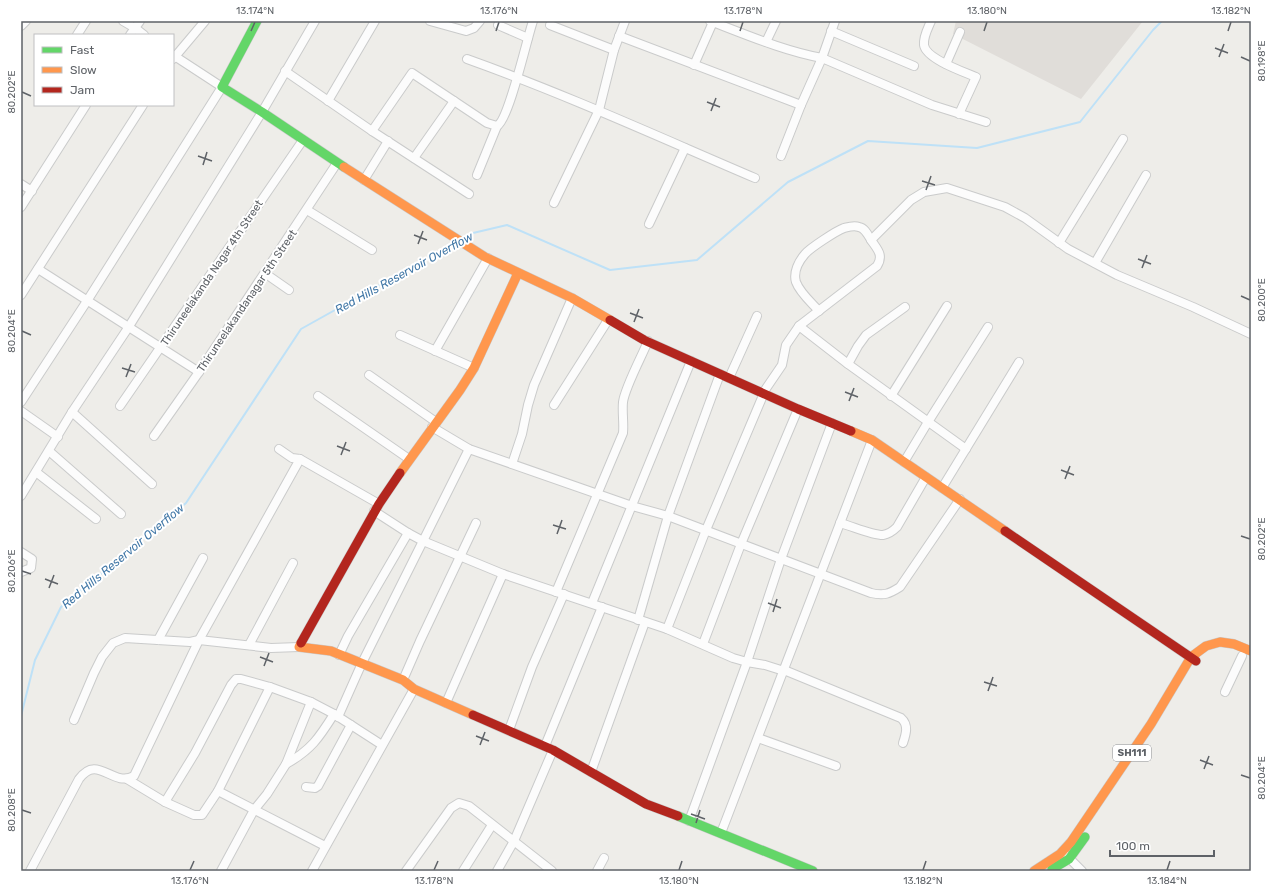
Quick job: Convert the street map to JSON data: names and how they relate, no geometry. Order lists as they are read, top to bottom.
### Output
{
  "streets": {
    "street": ["Thiruneelakanda Nagar 4th Street", "Thiruneelakandanagar 5th Street", "SH111"]
  },
  "water": ["Red Hills Reservoir Overflow"],
  "legend": ["Fast", "Slow", "Jam"],
  "scale_bar": "100 m",
  "coordinates": [
    "13.174°N",
    "13.176°N",
    "13.178°N",
    "13.180°N",
    "13.182°N",
    "80.198°E",
    "80.202°E",
    "80.200°E",
    "80.204°E",
    "80.206°E",
    "80.208°E",
    "13.184°N"
  ]
}
